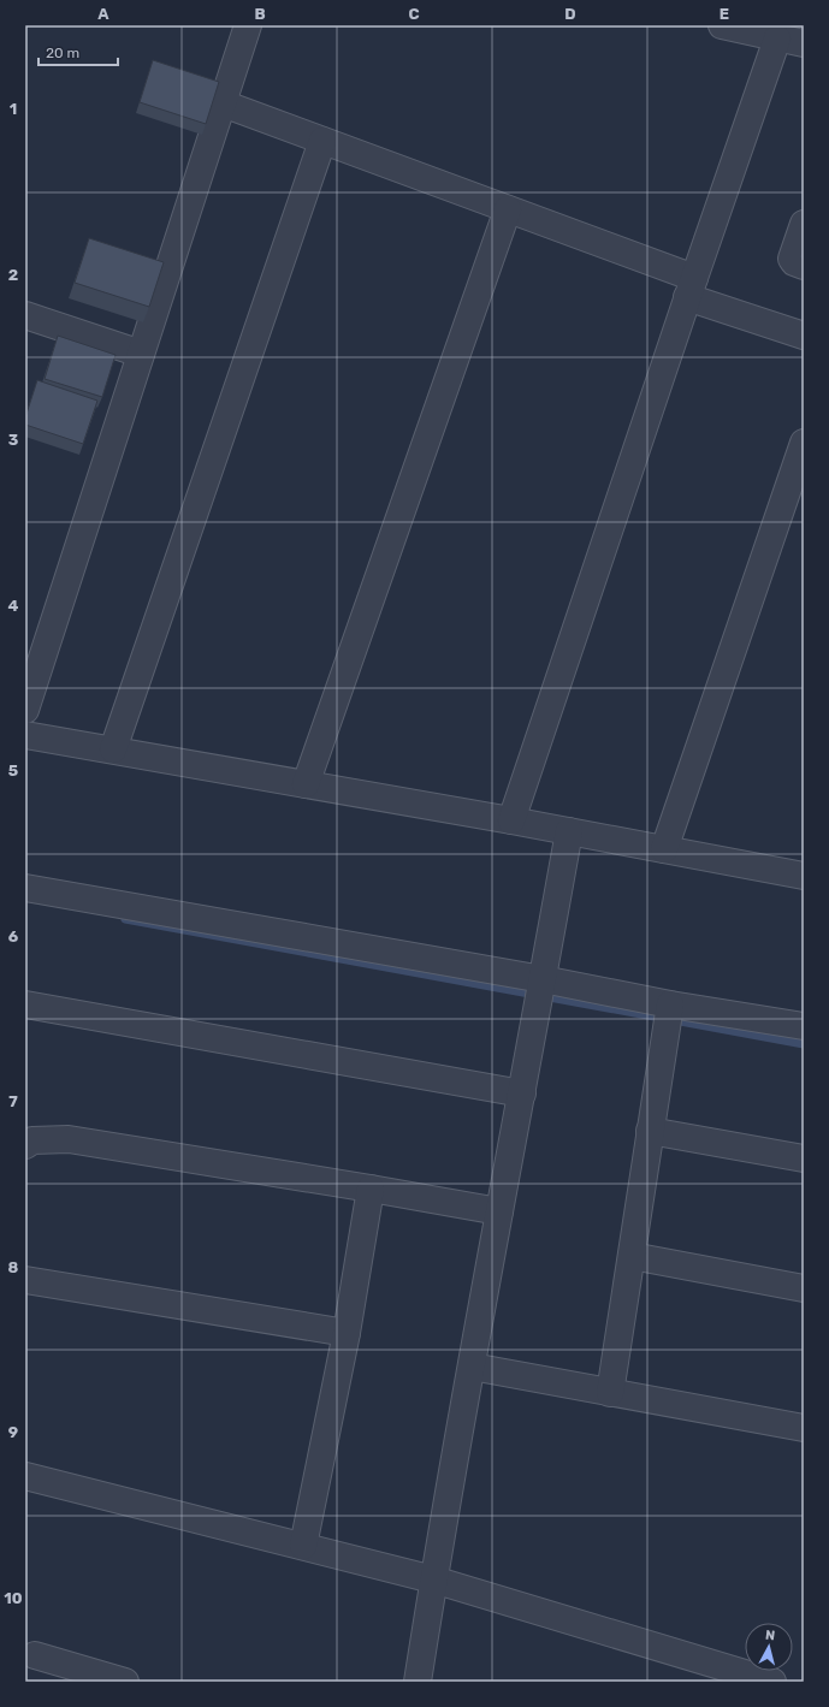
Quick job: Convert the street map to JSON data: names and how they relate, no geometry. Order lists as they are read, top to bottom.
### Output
{
  "scale_bar": "20 m",
  "north": "top",
  "grid": {
    "columns": [
      "A",
      "B",
      "C",
      "D",
      "E"
    ],
    "rows": [
      "1",
      "2",
      "3",
      "4",
      "5",
      "6",
      "7",
      "8",
      "9",
      "10"
    ]
  }
}
